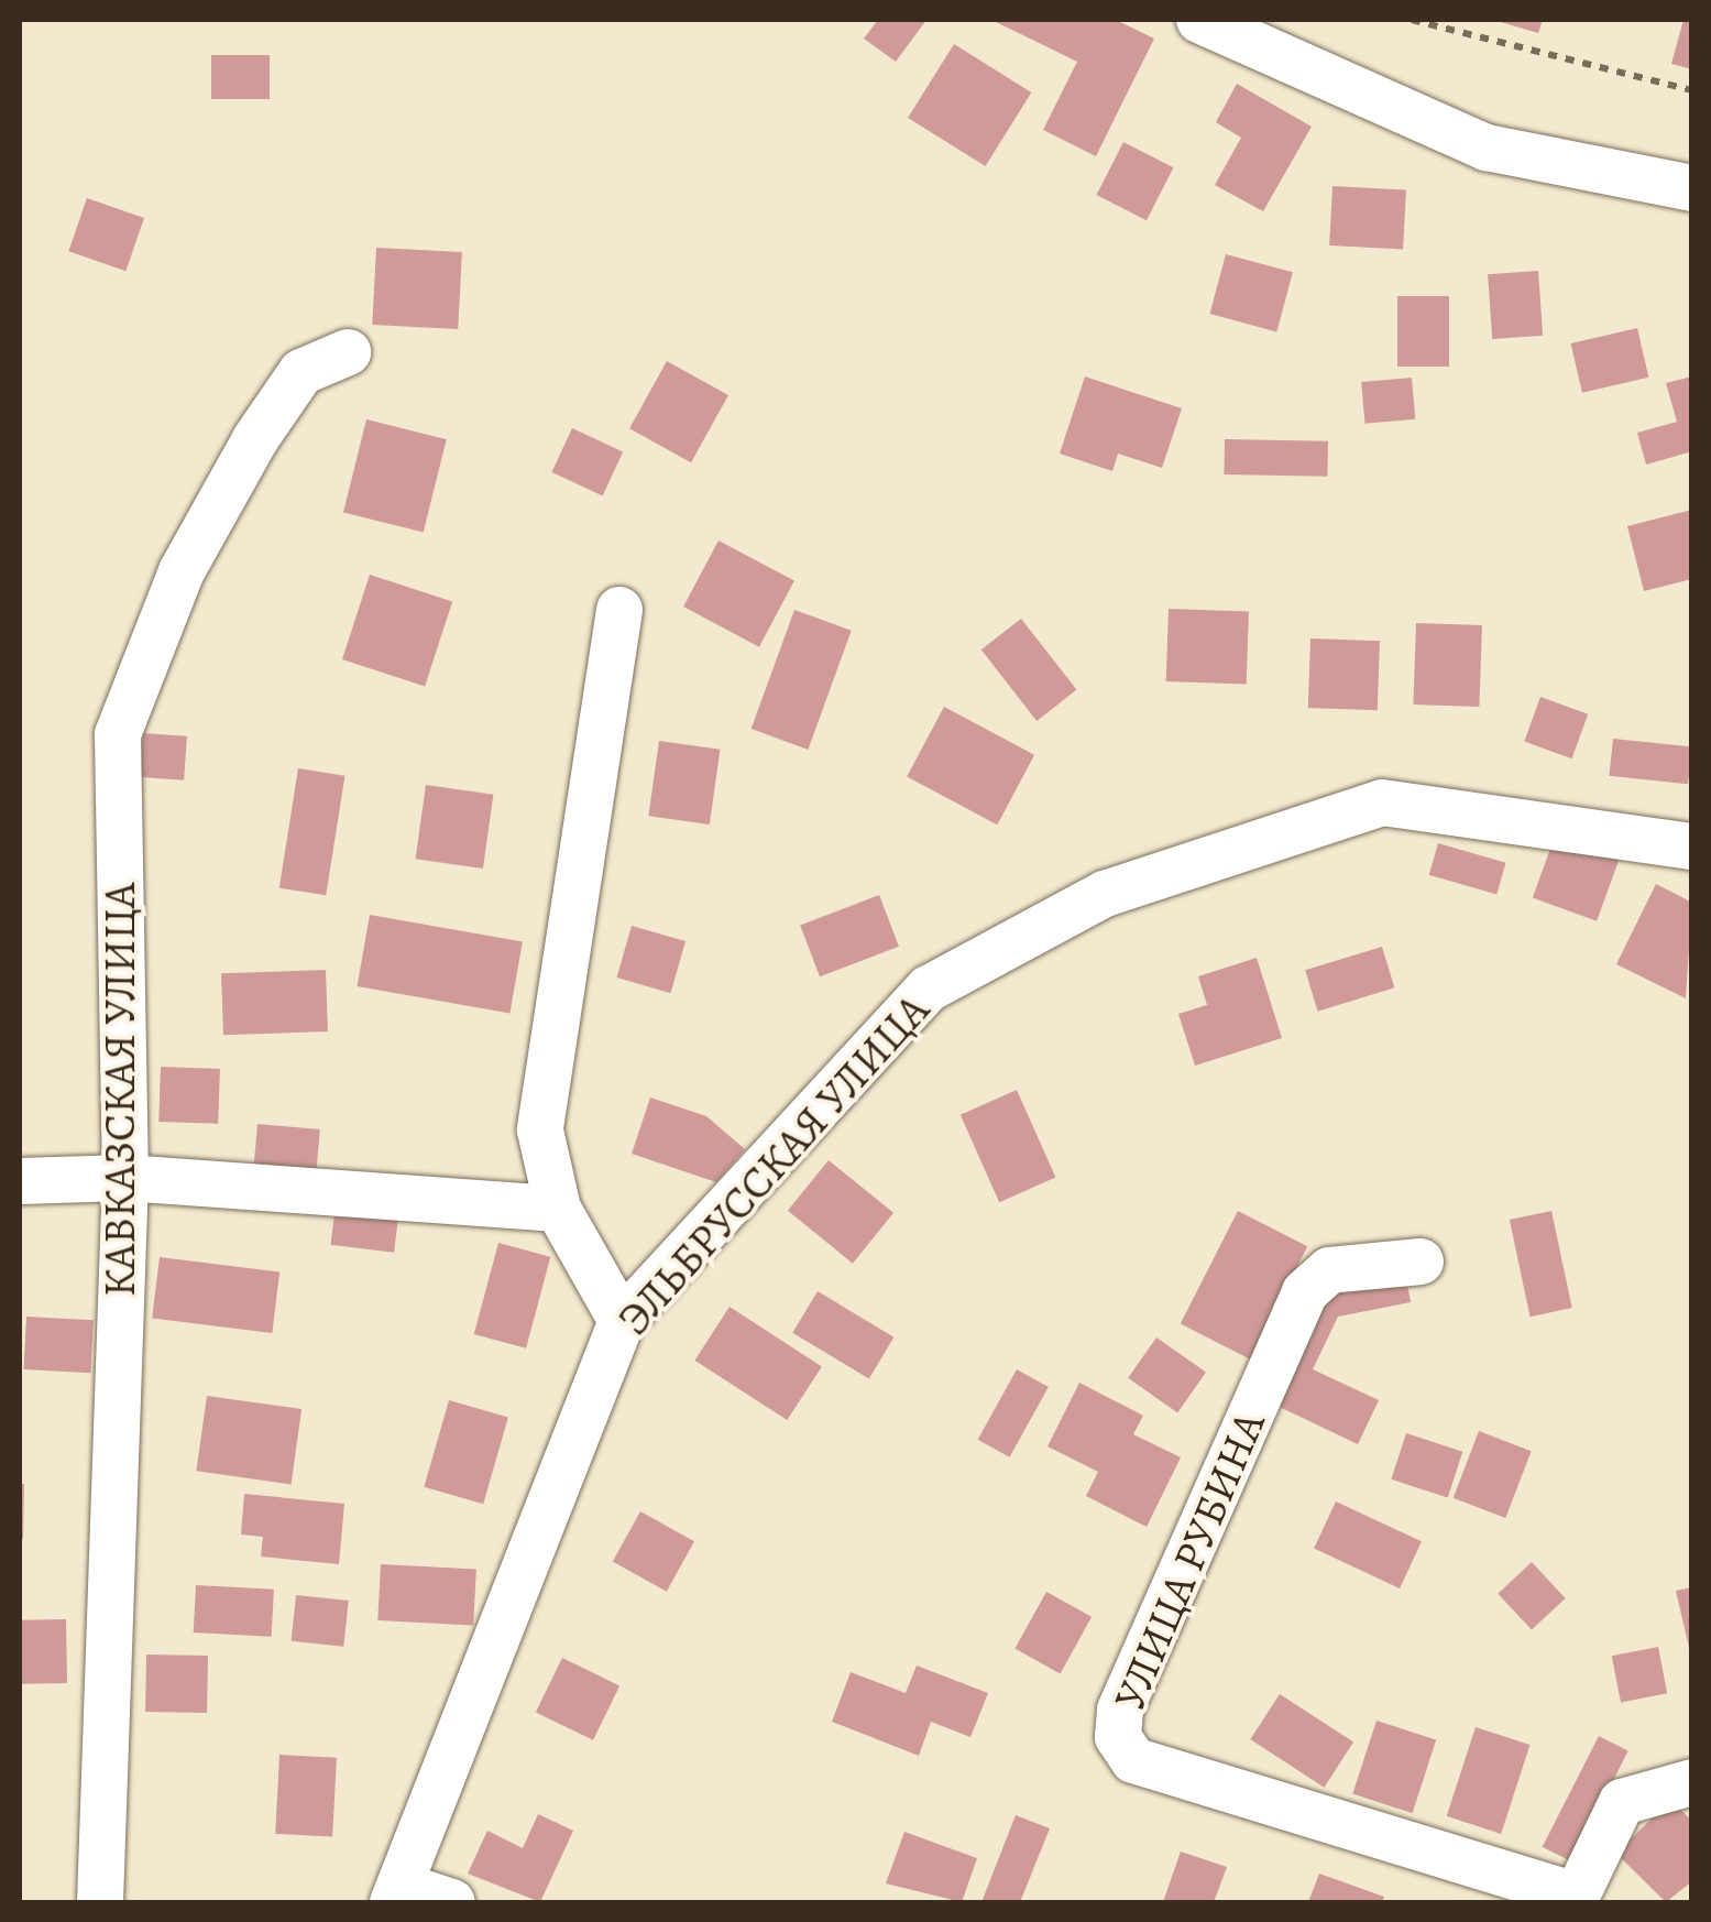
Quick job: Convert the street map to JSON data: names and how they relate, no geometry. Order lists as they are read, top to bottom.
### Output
{
  "streets": {
    "street": ["КАВКАЗСКАЯ УЛИЦА", "ЭЛЬБРУССКАЯ УЛИЦА", "УЛИЦА РУБИНА"]
  }
}
